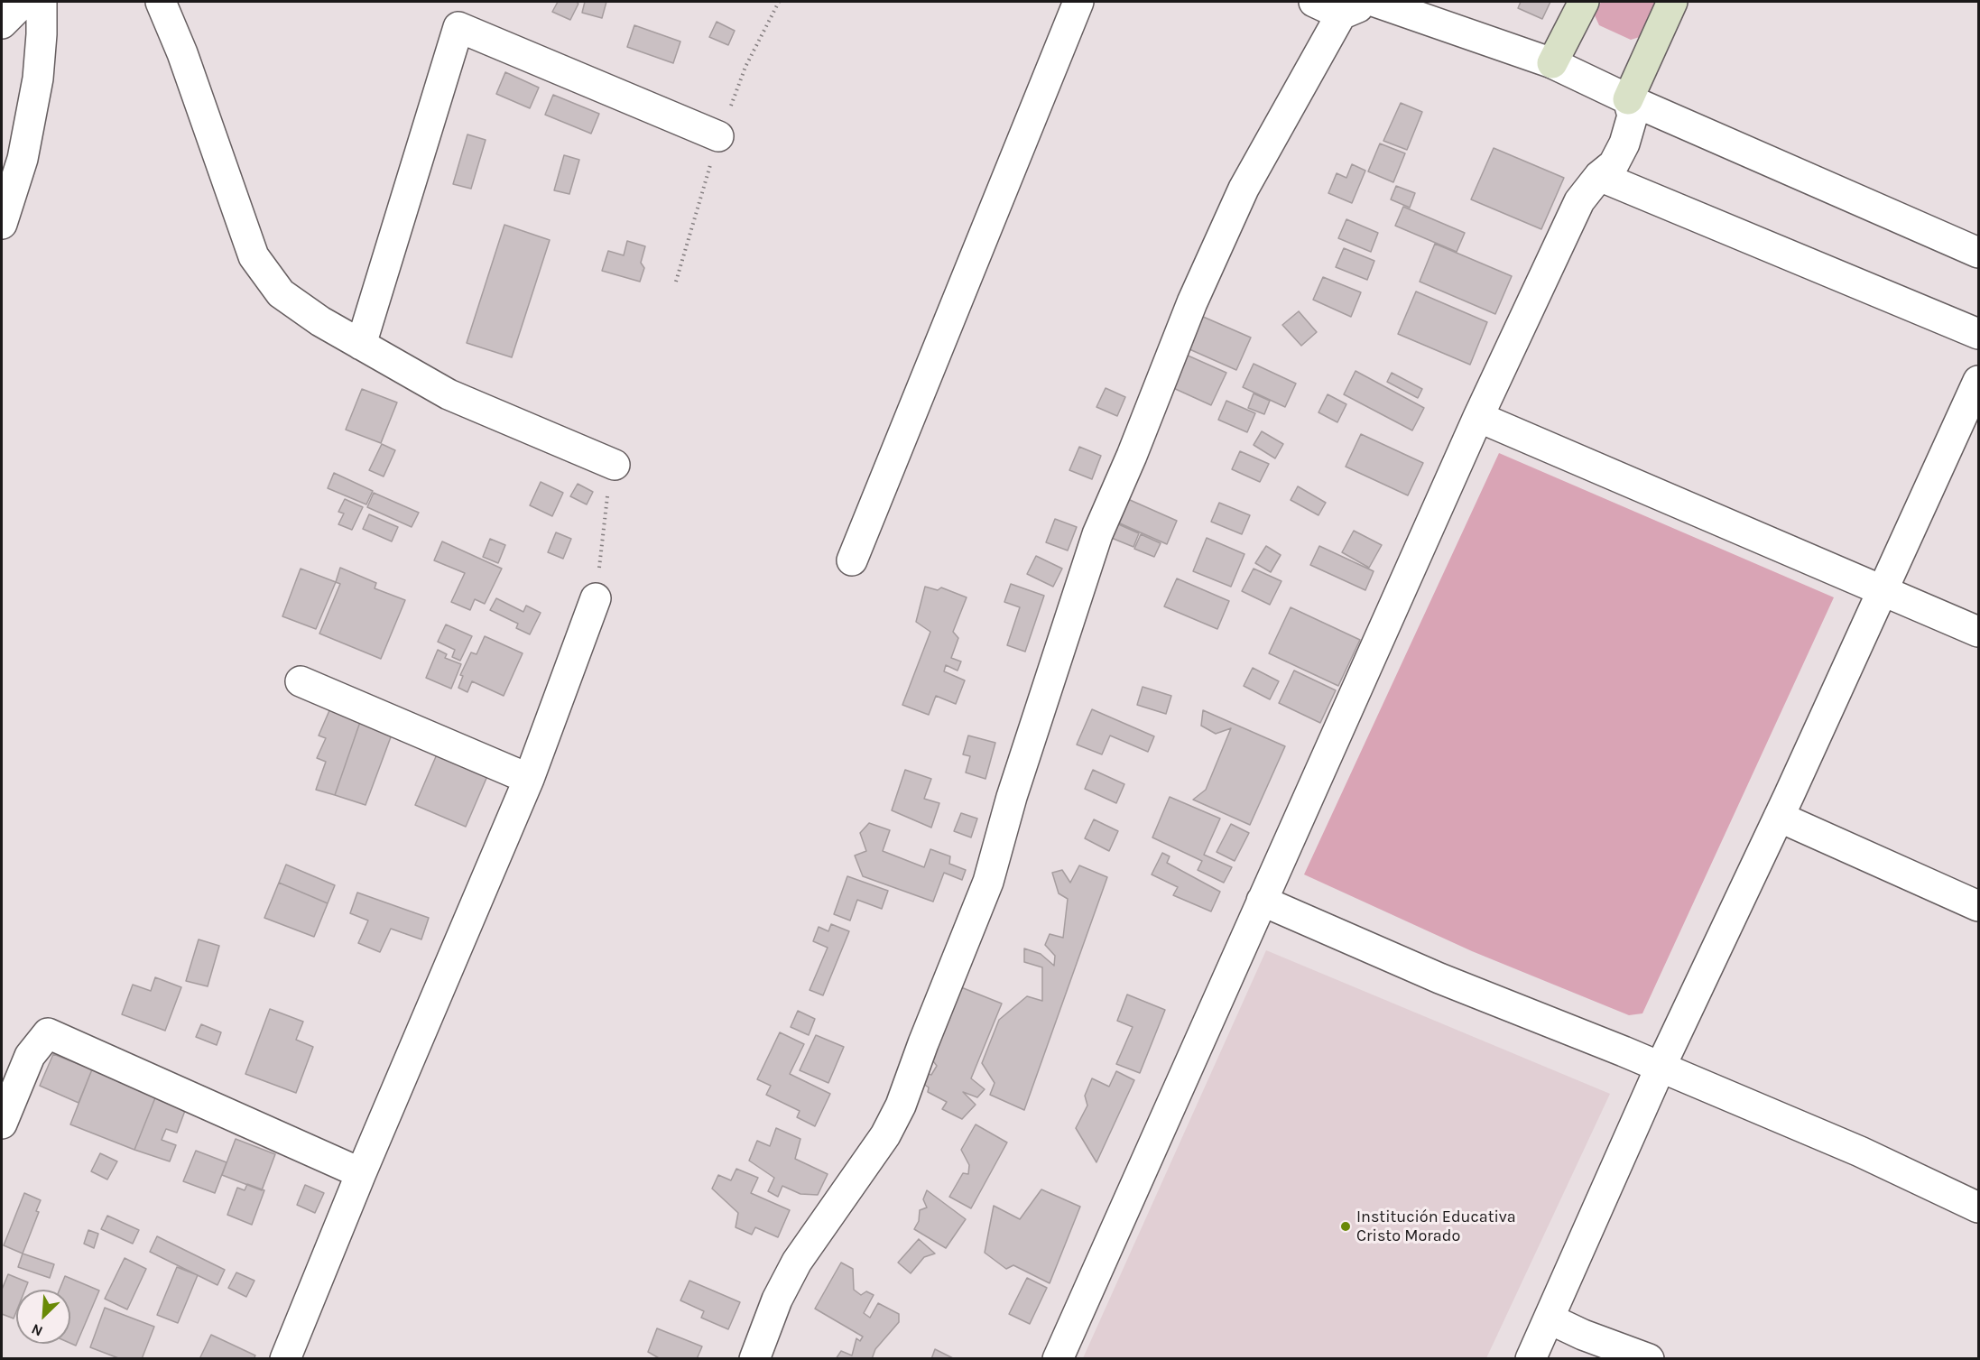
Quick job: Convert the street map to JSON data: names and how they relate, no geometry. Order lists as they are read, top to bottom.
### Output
{
  "places": ["Institución Educativa Cristo Morado"],
  "north": "bottom left"
}
